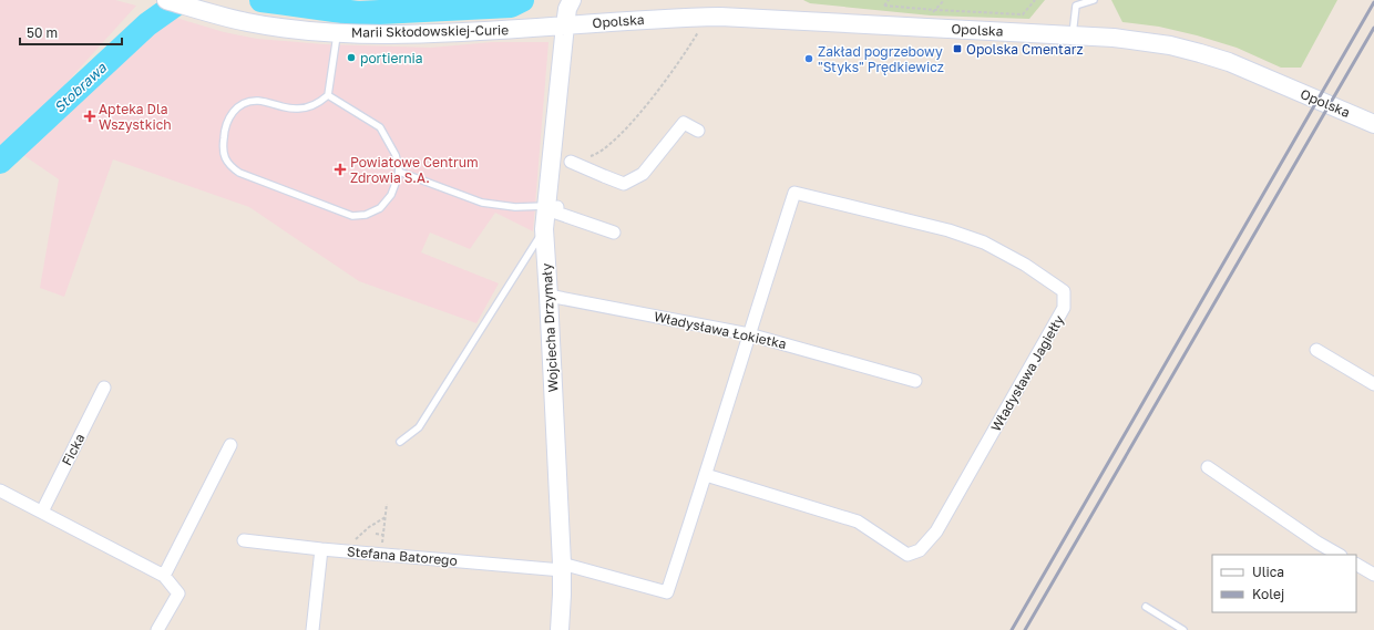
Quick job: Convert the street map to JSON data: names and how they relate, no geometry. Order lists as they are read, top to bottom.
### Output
{
  "streets": {
    "main road": ["Opolska", "Marii Skłodowskiej-Curie", "Wojciecha Drzymały"],
    "street": [
      "Władysława Łokietka",
      "Władysława Jagiełły",
      "Ficka",
      "Stefana Batorego"
    ]
  },
  "crossings": [
    ["Opolska", "Marii Skłodowskiej-Curie"],
    ["Opolska", "Wojciecha Drzymały"],
    ["Marii Skłodowskiej-Curie", "Wojciecha Drzymały"],
    ["Wojciecha Drzymały", "Władysława Łokietka"],
    ["Wojciecha Drzymały", "Władysława Jagiełły"],
    ["Wojciecha Drzymały", "Stefana Batorego"],
    ["Władysława Łokietka", "Władysława Jagiełły"],
    ["Władysława Jagiełły", "Stefana Batorego"]
  ],
  "water": ["Stobrawa"],
  "places": {
    "transit": ["Opolska Cmentarz"],
    "other": ["portiernia", "Zakład pogrzebowy \"Styks\" Prędkiewicz"],
    "health": ["Apteka Dla Wszystkich", "Powiatowe Centrum Zdrowia S.A."]
  },
  "legend": ["Ulica", "Kolej"],
  "scale_bar": "50 m"
}
